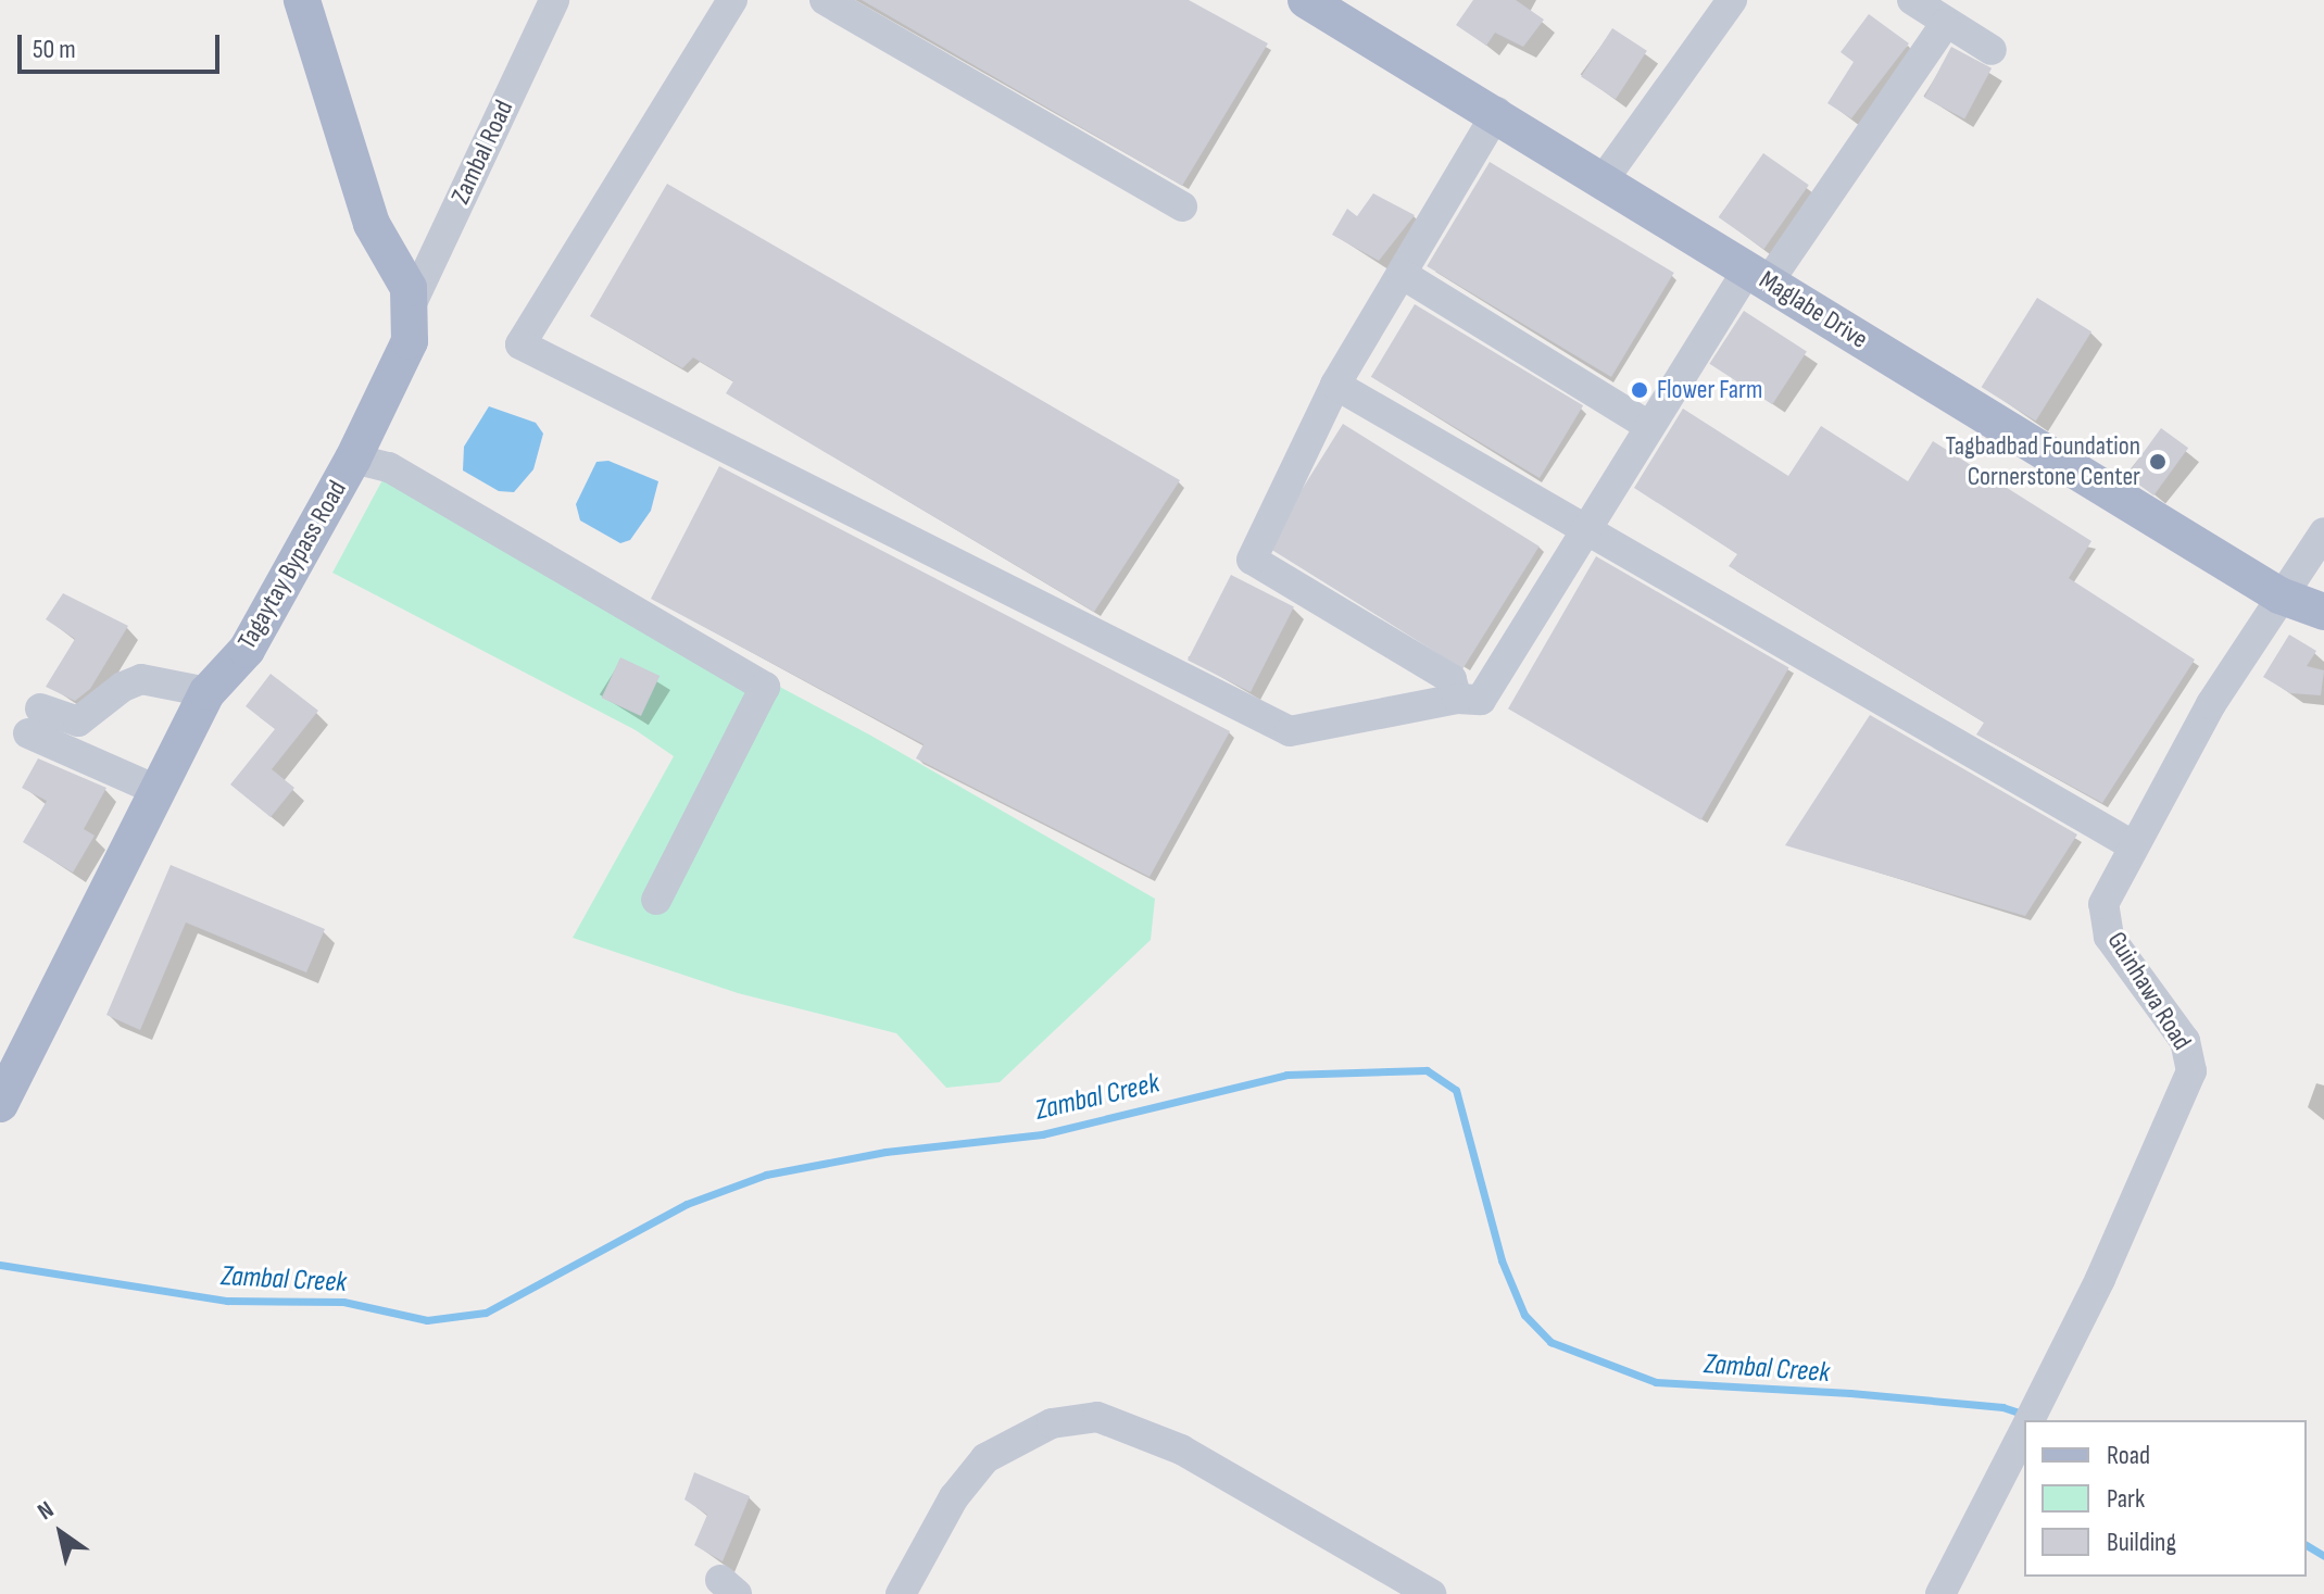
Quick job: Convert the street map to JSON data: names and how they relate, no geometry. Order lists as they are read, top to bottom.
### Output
{
  "streets": {
    "main road": ["Maglabe Drive", "Tagaytay Bypass Road"],
    "street": ["Zambal Road", "Guinhawa Road"]
  },
  "crossings": [
    ["Zambal Road", "Tagaytay Bypass Road"],
    ["Maglabe Drive", "Guinhawa Road"]
  ],
  "water": ["Zambal Creek"],
  "places": ["Flower Farm", "Tagbadbad Foundation Cornerstone Center"],
  "legend": ["Road", "Park", "Building"],
  "scale_bar": "50 m",
  "north": "top left"
}
